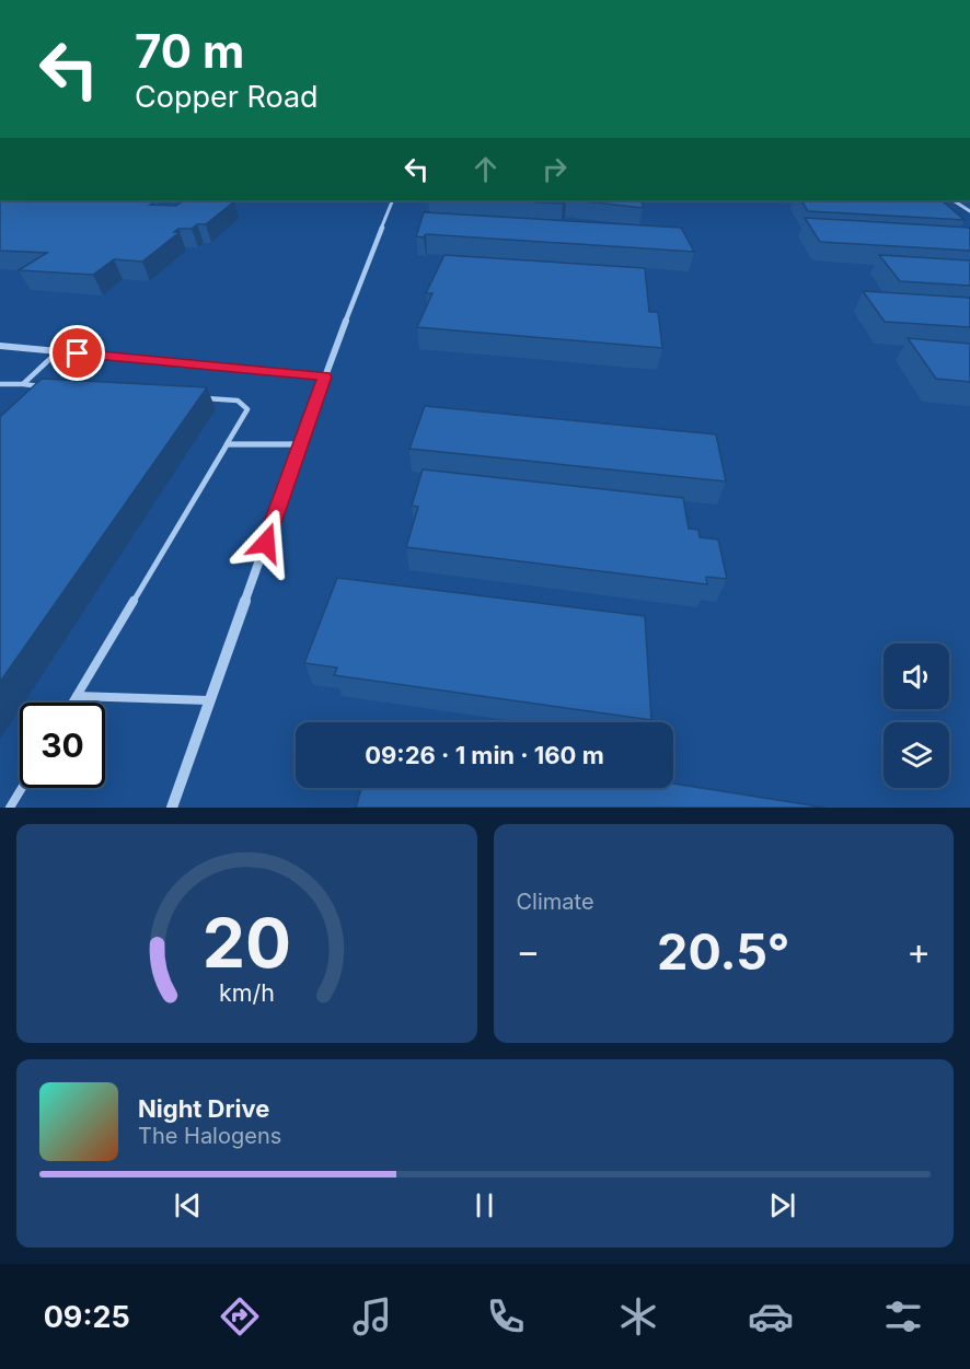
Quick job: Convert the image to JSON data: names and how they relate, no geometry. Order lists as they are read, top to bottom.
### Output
{
  "page": {
    "turn": ["70 m", "Copper Road"],
    "limit": "30",
    "trip": "09:26 · 1 min · 160 m",
    "tile": "Climate",
    "heat": ["−", "20.5°", "+"],
    "song": ["Night Drive", "The Halogens"],
    "tabs": "09:25",
    "gauge": ["20", "km/h"]
  }
}
